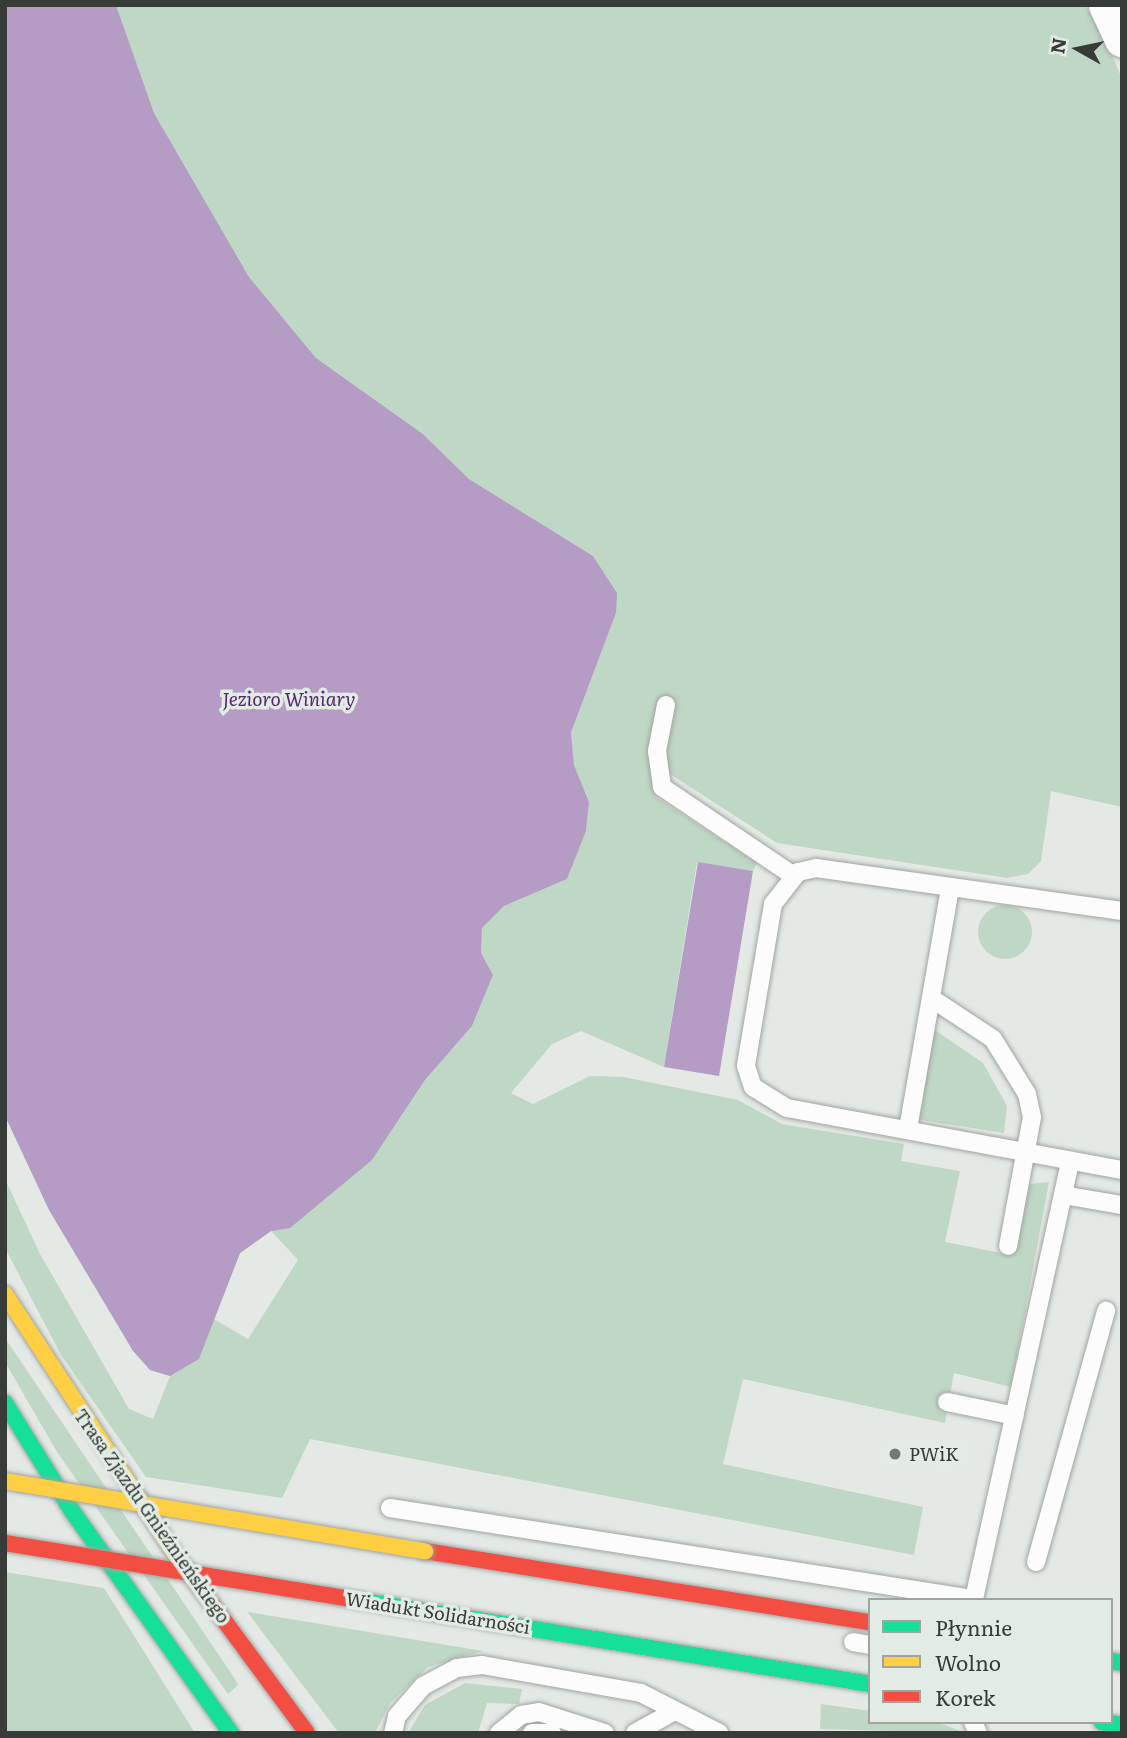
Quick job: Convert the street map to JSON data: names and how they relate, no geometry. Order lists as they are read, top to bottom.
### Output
{
  "streets": {
    "street": ["Trasa Zjazdu Gnieźnieńskiego", "Wiadukt Solidarności"]
  },
  "water": ["Jezioro Winiary"],
  "places": ["PWiK"],
  "legend": ["Płynnie", "Wolno", "Korek"],
  "north": "left"
}
